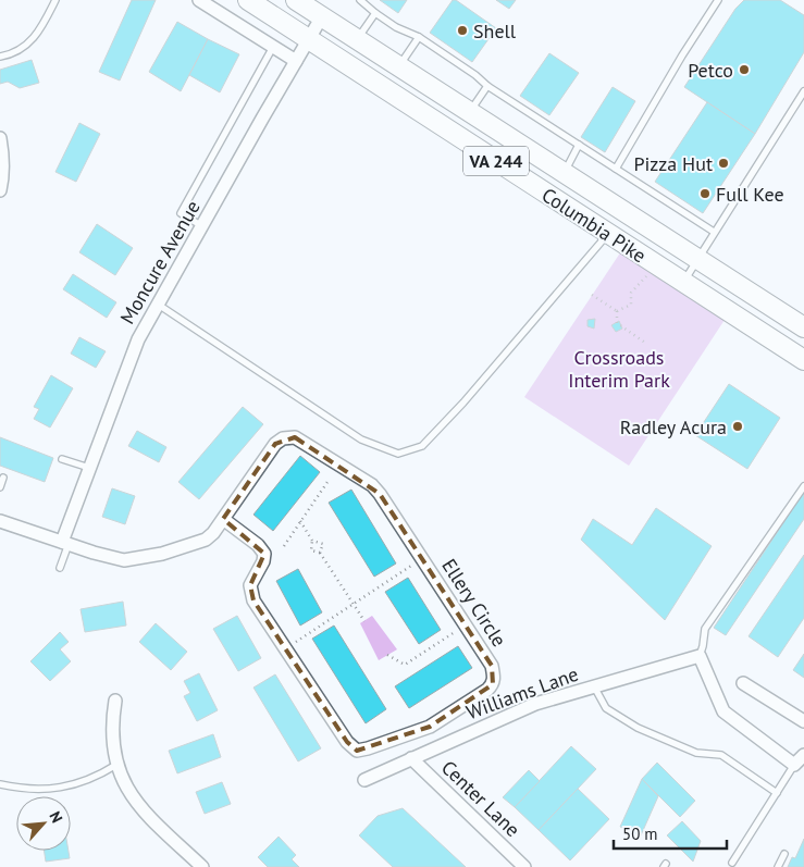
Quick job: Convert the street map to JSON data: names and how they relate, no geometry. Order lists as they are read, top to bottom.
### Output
{
  "streets": {
    "main road": ["VA 244", "Columbia Pike"],
    "street": [
      "Moncure Avenue",
      "Ellery Circle",
      "Williams Lane",
      "Center Lane"
    ]
  },
  "crossings": [
    ["Columbia Pike", "Moncure Avenue"],
    ["Moncure Avenue", "Ellery Circle"],
    ["Williams Lane", "Center Lane"]
  ],
  "parks": ["Crossroads Interim Park"],
  "places": [
    "Shell",
    "Petco",
    "Pizza Hut",
    "Full Kee",
    "Radley Acura"
  ],
  "scale_bar": "50 m",
  "north": "top right"
}
